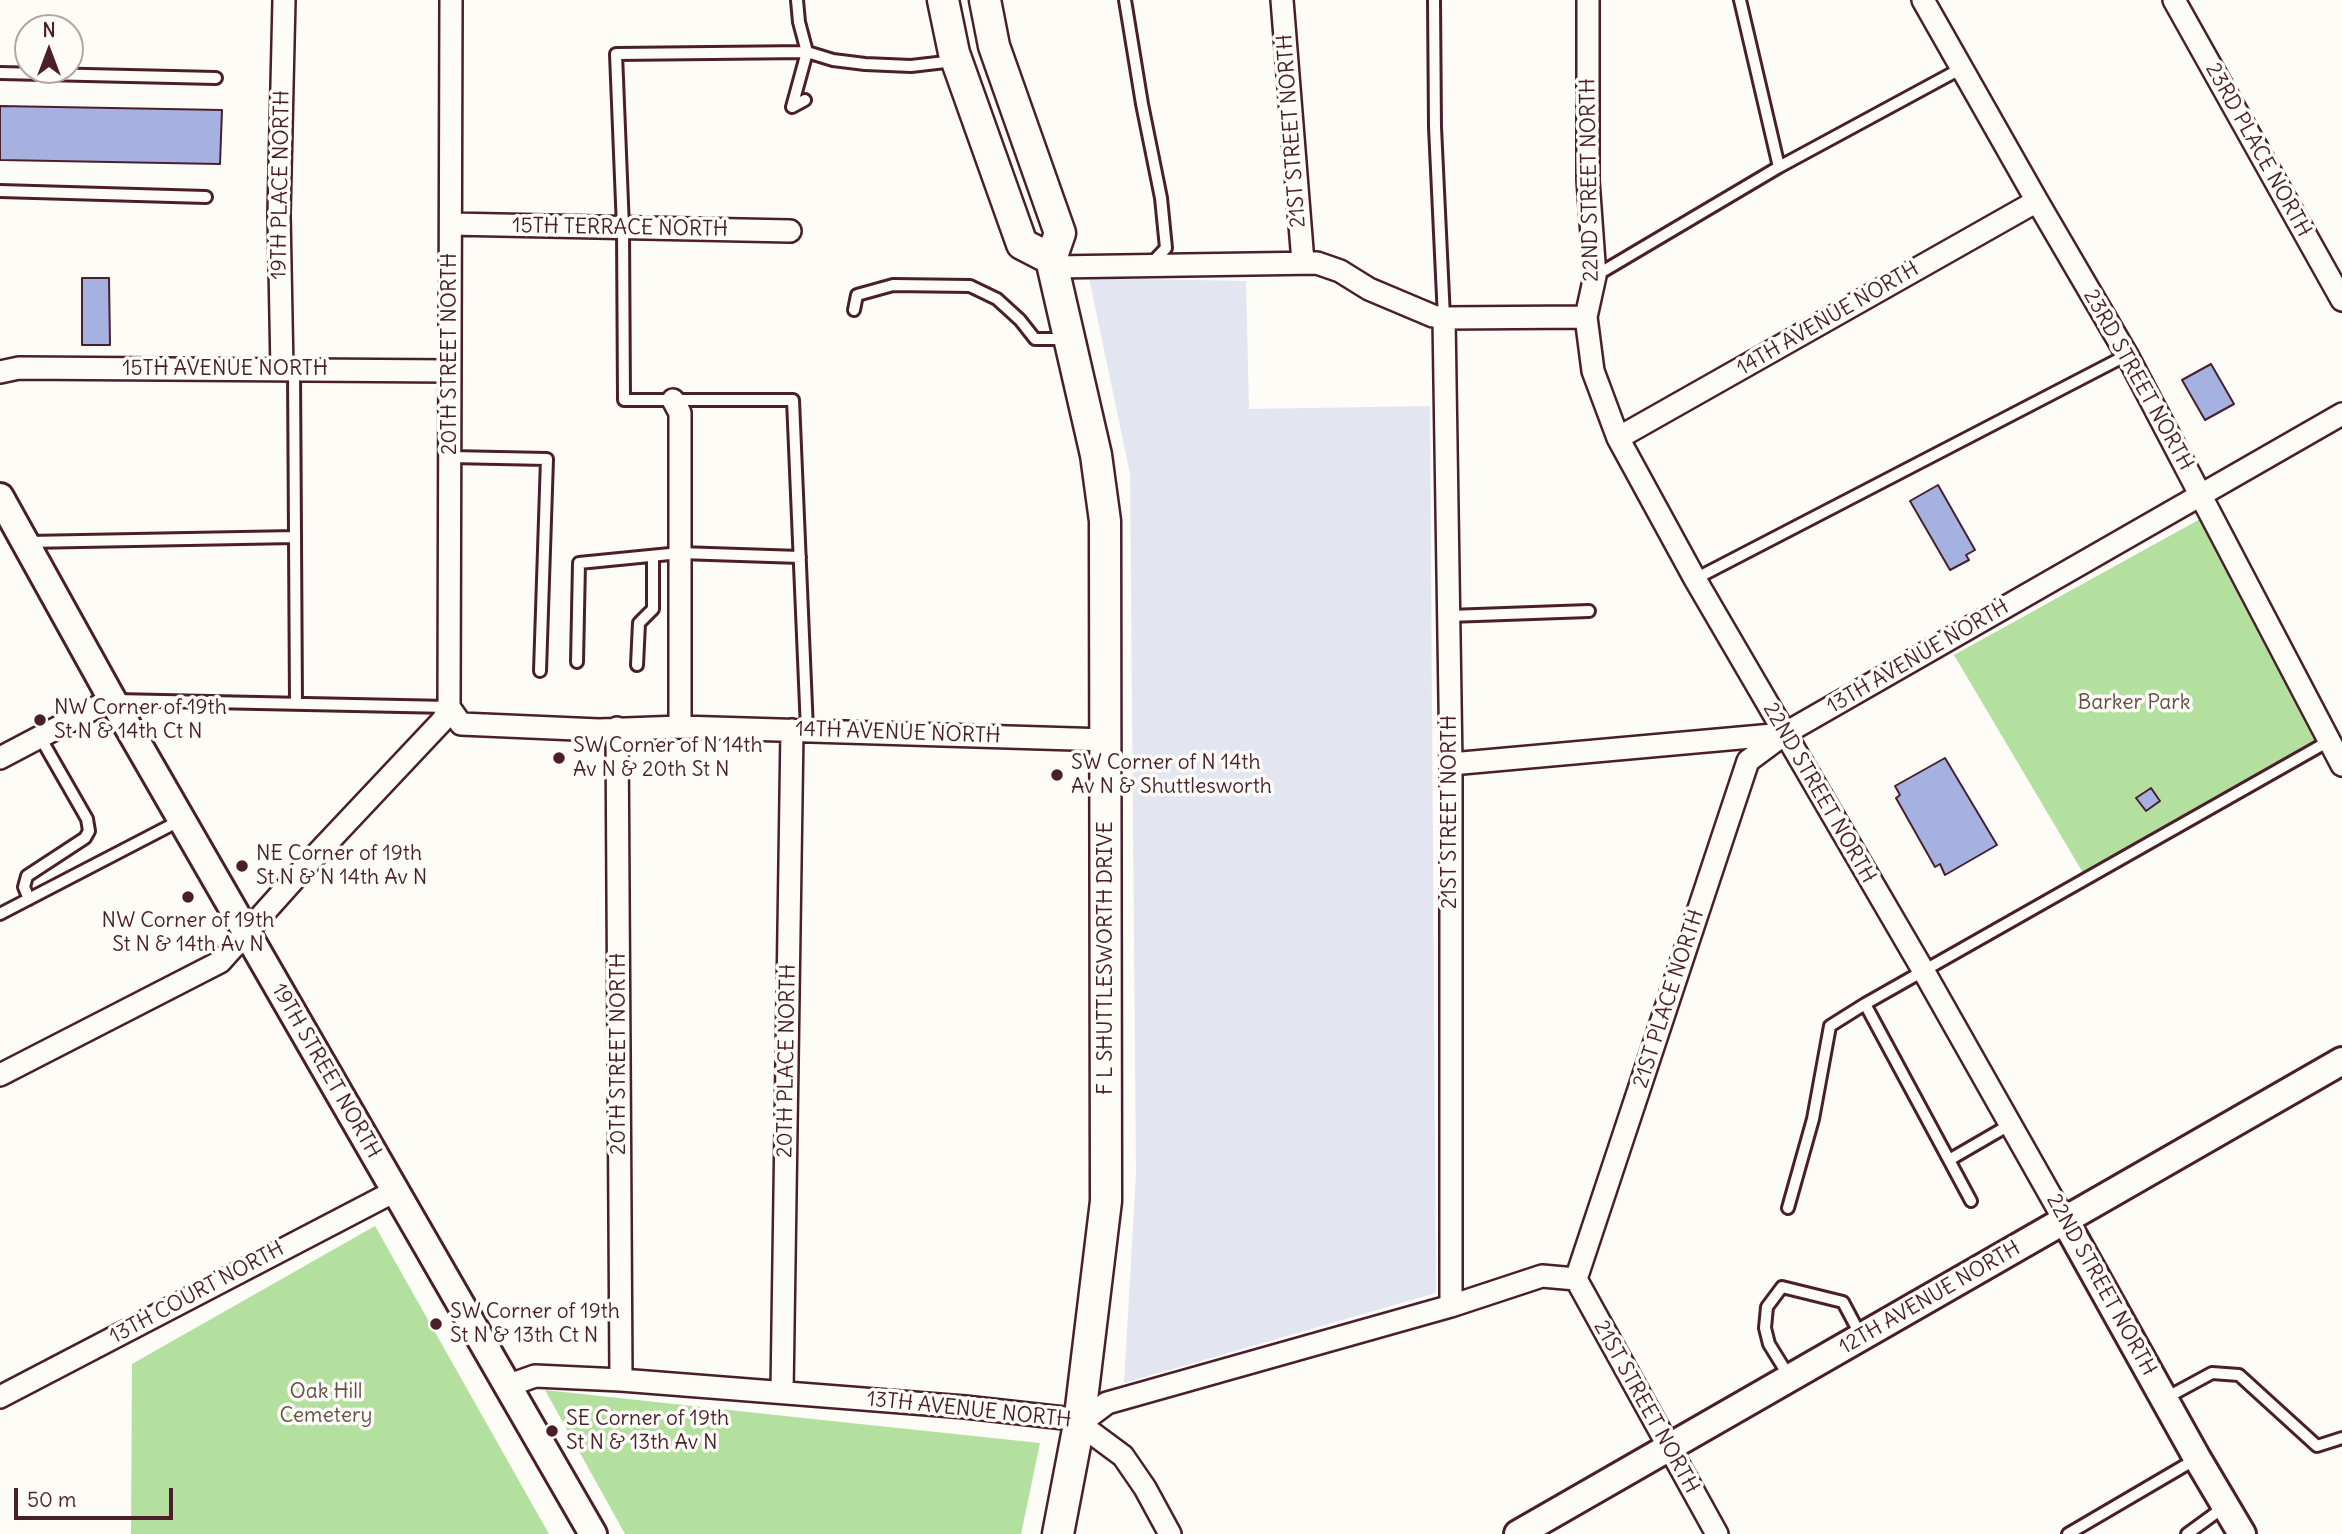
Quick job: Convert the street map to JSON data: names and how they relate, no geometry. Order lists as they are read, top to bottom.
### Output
{
  "streets": {
    "main road": ["F L SHUTTLESWORTH DRIVE"],
    "street": [
      "21ST STREET NORTH",
      "23RD PLACE NORTH",
      "22ND STREET NORTH",
      "19TH PLACE NORTH",
      "15TH TERRACE NORTH",
      "14TH AVENUE NORTH",
      "20TH STREET NORTH",
      "15TH AVENUE NORTH",
      "23RD STREET NORTH",
      "13TH AVENUE NORTH",
      "21ST PLACE NORTH",
      "20TH PLACE NORTH",
      "19TH STREET NORTH",
      "13TH COURT NORTH",
      "12TH AVENUE NORTH"
    ]
  },
  "crossings": [
    ["21ST STREET NORTH", "13TH AVENUE NORTH"],
    ["21ST STREET NORTH", "21ST PLACE NORTH"],
    ["21ST STREET NORTH", "12TH AVENUE NORTH"],
    ["22ND STREET NORTH", "14TH AVENUE NORTH"],
    ["22ND STREET NORTH", "13TH AVENUE NORTH"],
    ["22ND STREET NORTH", "21ST PLACE NORTH"],
    ["22ND STREET NORTH", "12TH AVENUE NORTH"],
    ["19TH PLACE NORTH", "15TH AVENUE NORTH"],
    ["15TH TERRACE NORTH", "20TH STREET NORTH"],
    ["14TH AVENUE NORTH", "20TH STREET NORTH"],
    ["14TH AVENUE NORTH", "23RD STREET NORTH"],
    ["14TH AVENUE NORTH", "F L SHUTTLESWORTH DRIVE"],
    ["14TH AVENUE NORTH", "20TH PLACE NORTH"],
    ["20TH STREET NORTH", "15TH AVENUE NORTH"],
    ["20TH STREET NORTH", "13TH AVENUE NORTH"],
    ["23RD STREET NORTH", "13TH AVENUE NORTH"],
    ["13TH AVENUE NORTH", "F L SHUTTLESWORTH DRIVE"],
    ["13TH AVENUE NORTH", "21ST PLACE NORTH"],
    ["13TH AVENUE NORTH", "20TH PLACE NORTH"],
    ["13TH AVENUE NORTH", "19TH STREET NORTH"],
    ["19TH STREET NORTH", "13TH COURT NORTH"]
  ],
  "parks": ["Barker Park", "Oak Hill Cemetery"],
  "places": [
    "NW Corner of 19th St N & 14th Ct N",
    "SW Corner of N 14th Av N & 20th St N",
    "SW Corner of N 14th Av N & Shuttlesworth",
    "NE Corner of 19th St N & N 14th Av N",
    "NW Corner of 19th St N & 14th Av N",
    "SW Corner of 19th St N & 13th Ct N",
    "SE Corner of 19th St N & 13th Av N"
  ],
  "scale_bar": "50 m",
  "north": "top"
}
